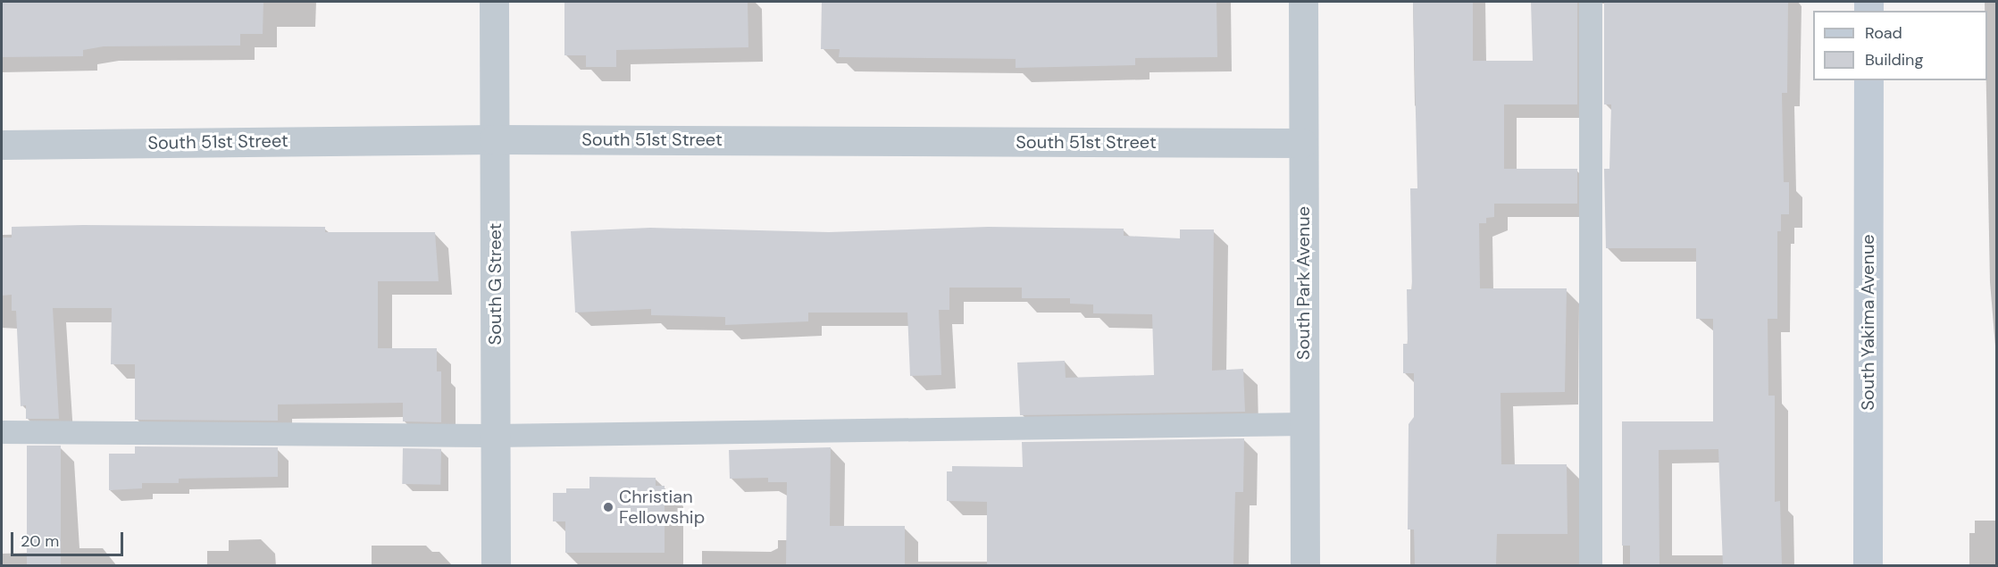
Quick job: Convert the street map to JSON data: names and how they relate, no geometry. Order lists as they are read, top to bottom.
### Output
{
  "streets": {
    "main road": ["South Yakima Avenue"],
    "street": ["South 51st Street", "South Park Avenue", "South G Street"]
  },
  "crossings": [
    ["South 51st Street", "South Park Avenue"],
    ["South 51st Street", "South G Street"]
  ],
  "places": ["Christian Fellowship"],
  "legend": ["Road", "Building"],
  "scale_bar": "20 m"
}
